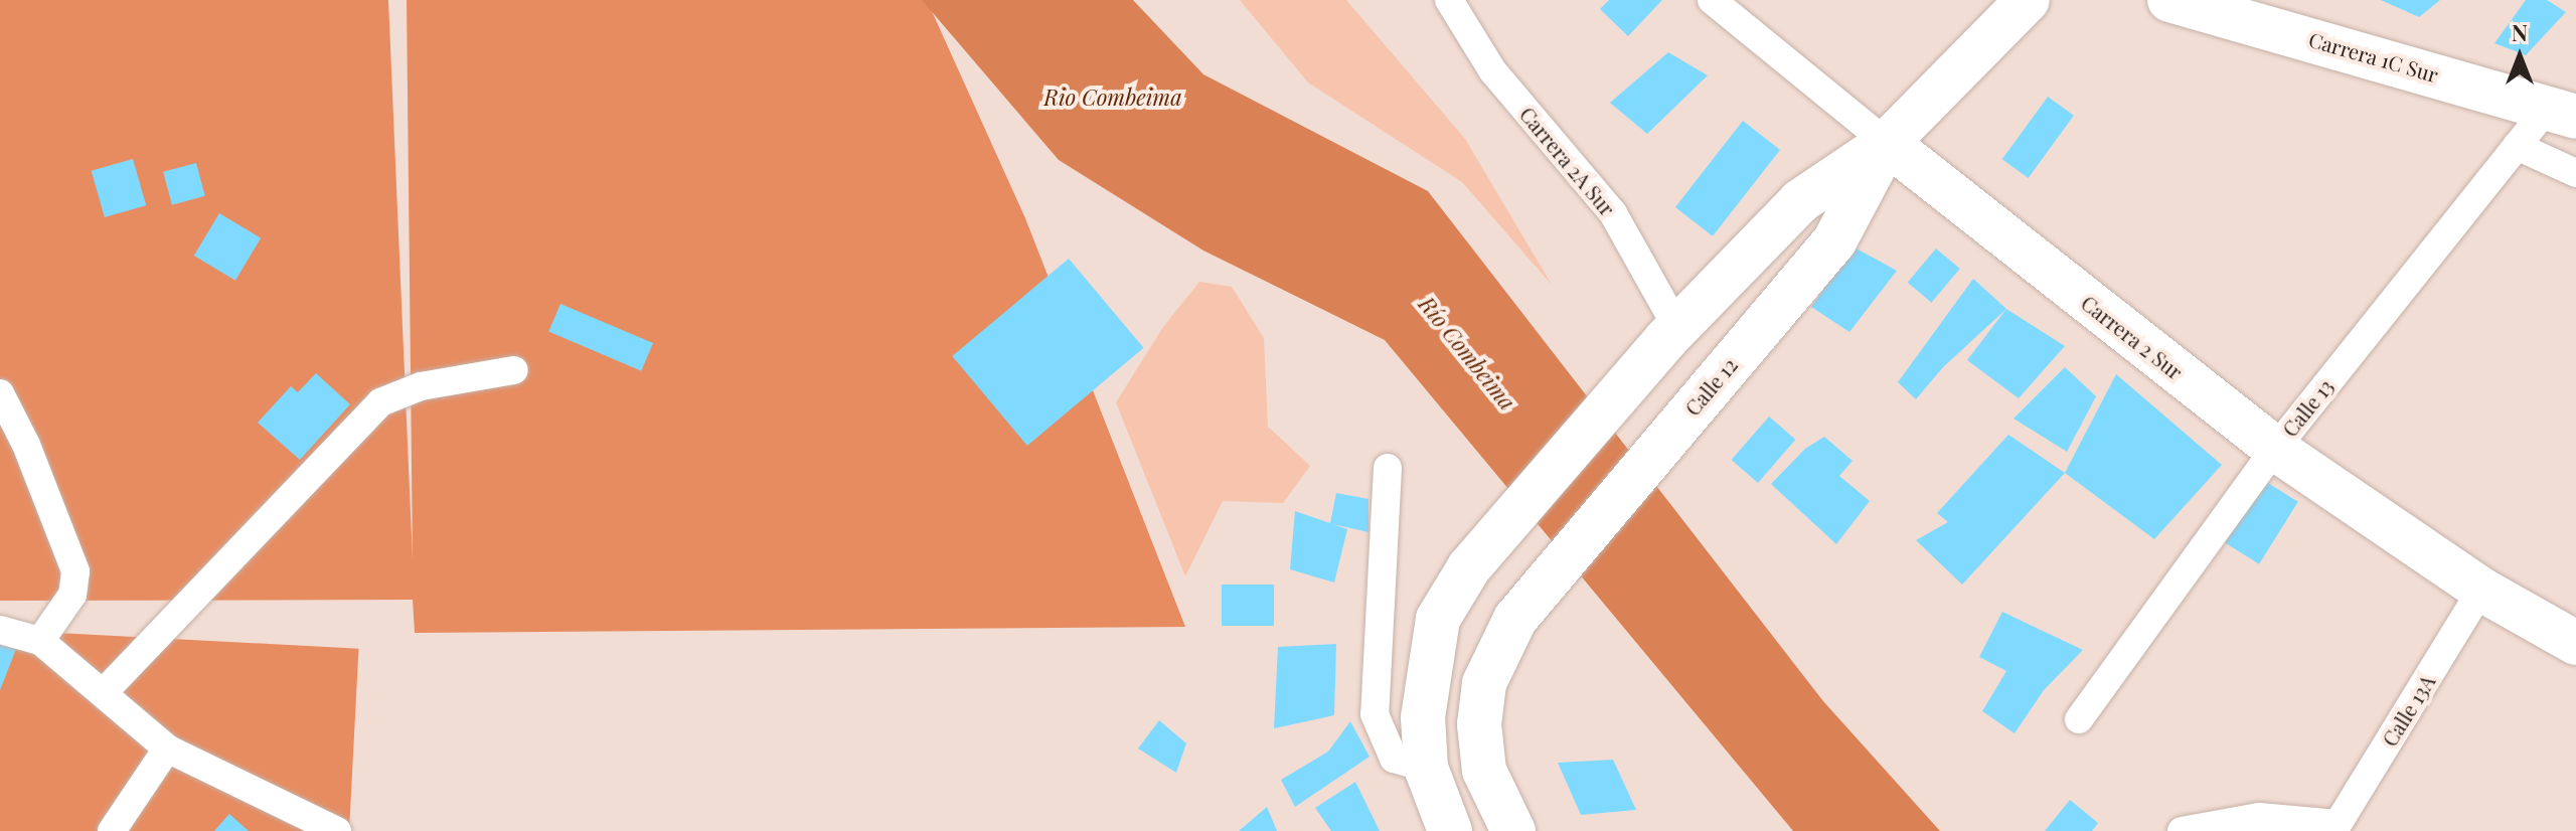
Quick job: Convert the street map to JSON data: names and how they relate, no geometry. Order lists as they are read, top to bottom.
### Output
{
  "streets": {
    "main road": ["Carrera 1C Sur", "Carrera 2 Sur", "Calle 12"],
    "street": ["Carrera 2A Sur", "Calle 13", "Calle 13A"]
  },
  "crossings": [
    ["Carrera 1C Sur", "Calle 13"],
    ["Carrera 2A Sur", "Calle 12"],
    ["Carrera 2 Sur", "Calle 12"],
    ["Carrera 2 Sur", "Calle 13"],
    ["Carrera 2 Sur", "Calle 13A"]
  ],
  "water": ["Rio Combeima", "Río Combeima"],
  "north": "top"
}
